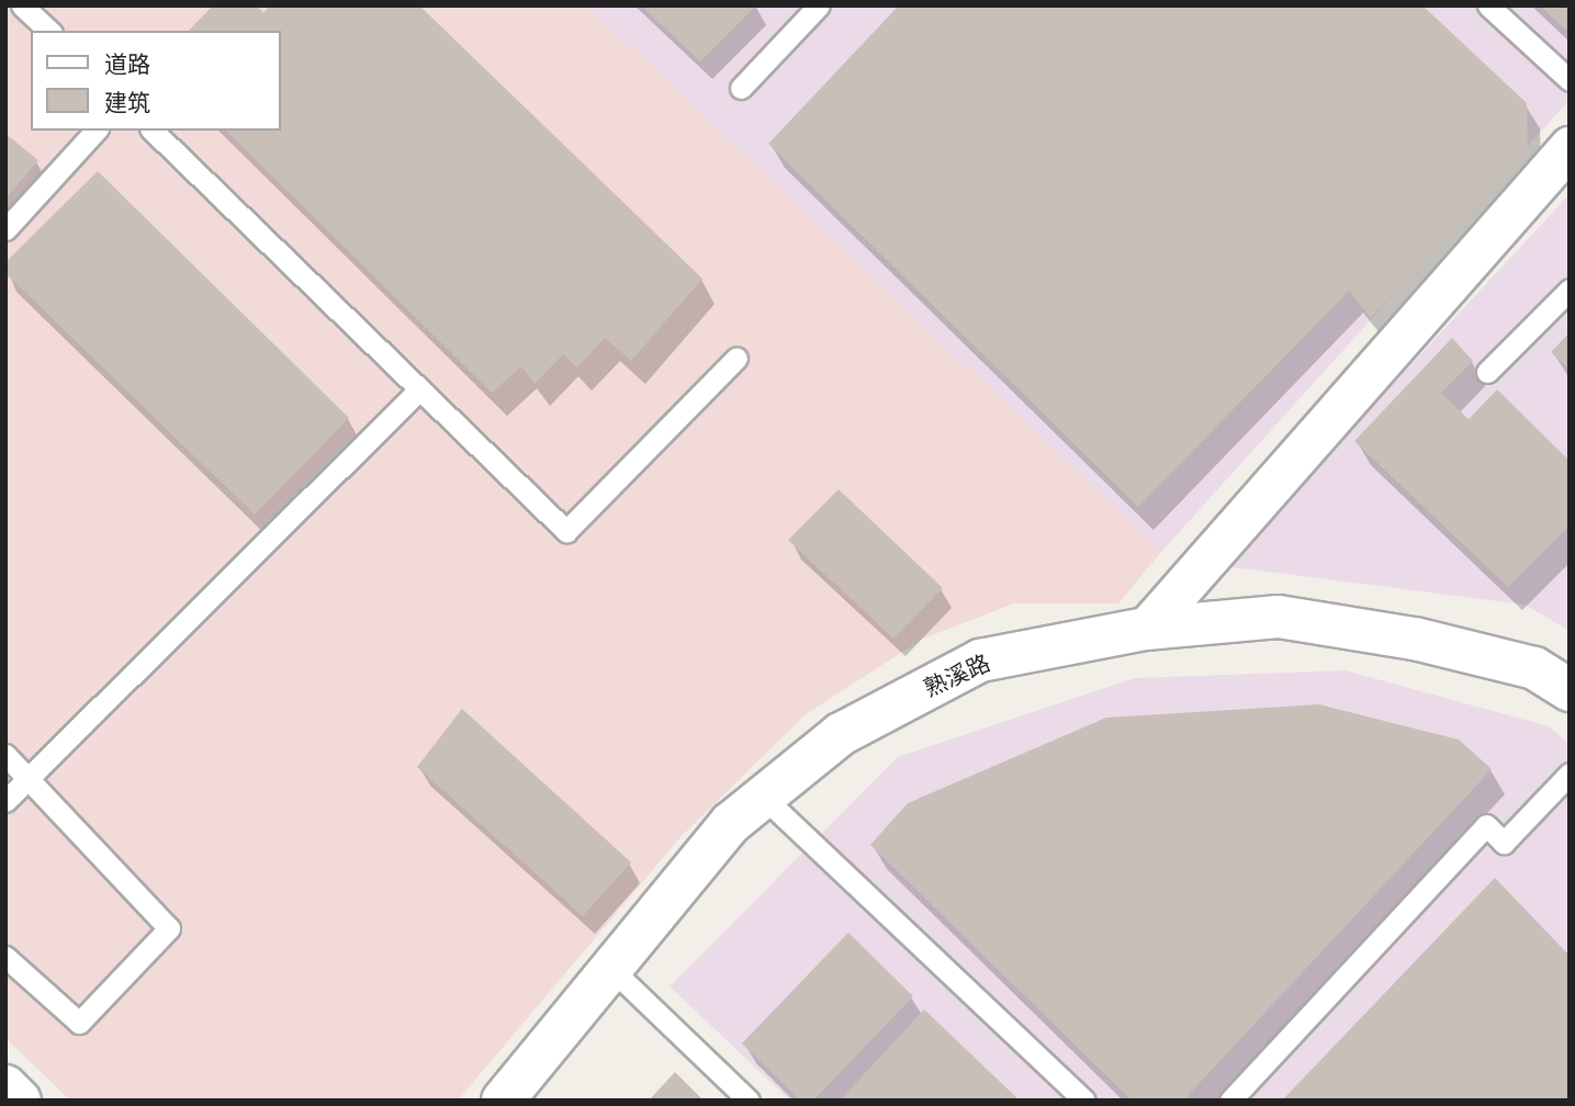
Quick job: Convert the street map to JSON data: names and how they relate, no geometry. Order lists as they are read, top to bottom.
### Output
{
  "streets": {
    "street": ["熟溪路"]
  },
  "legend": ["道路", "建筑"]
}
